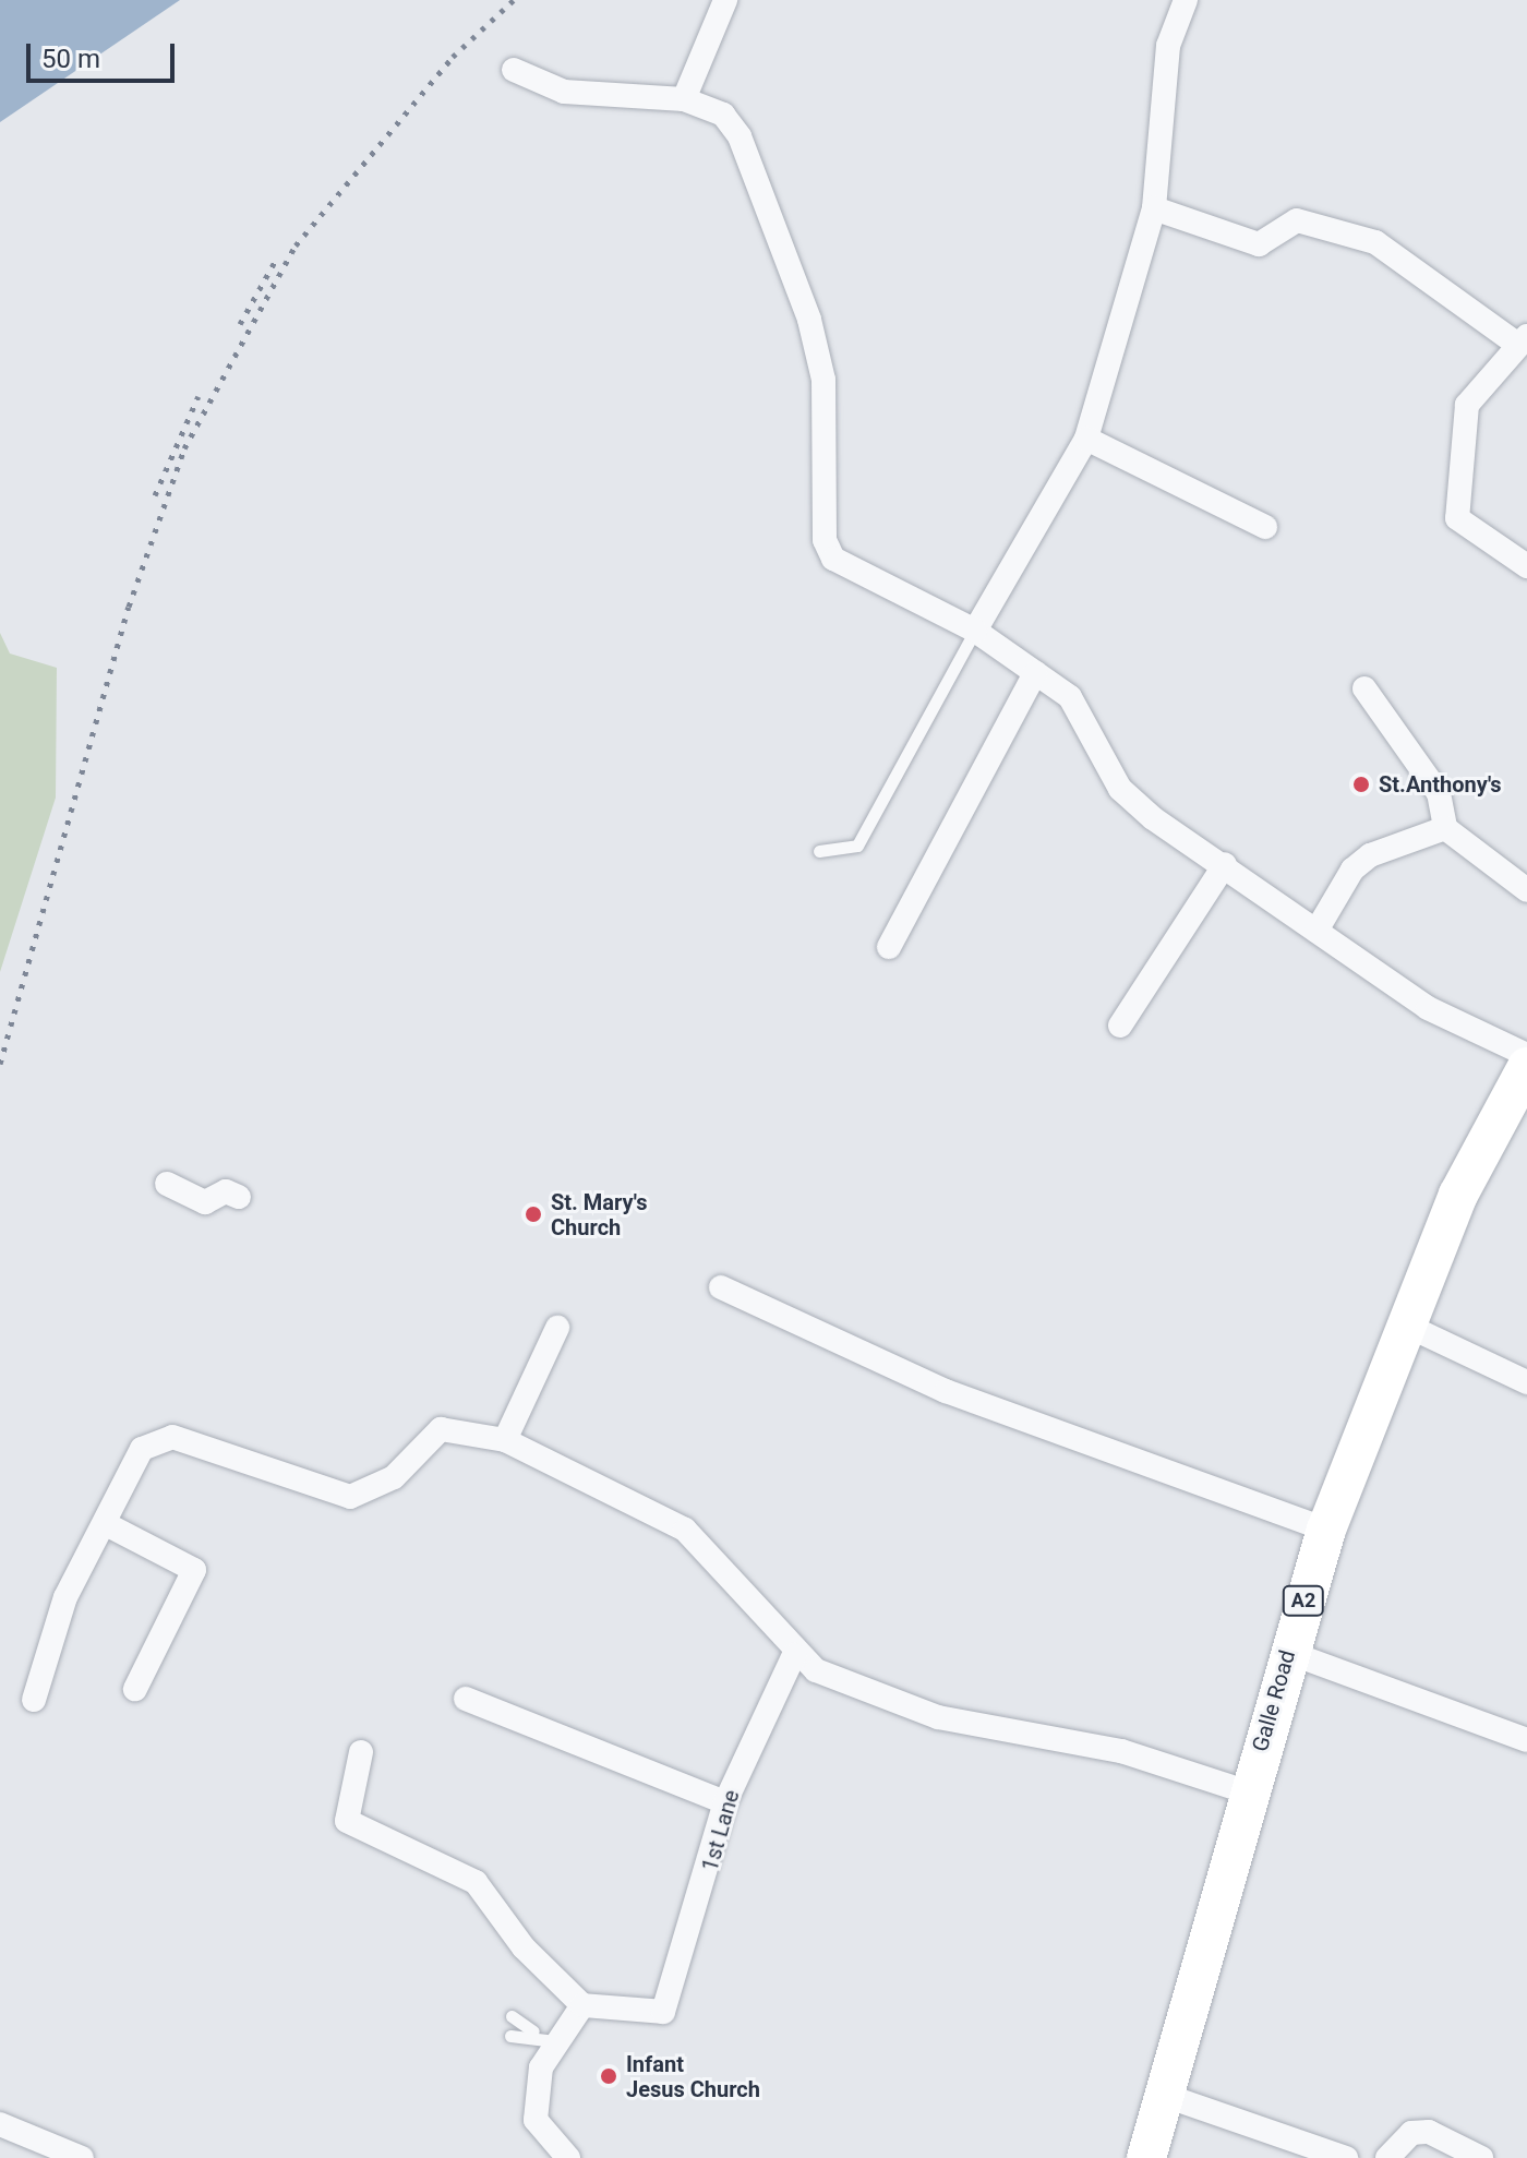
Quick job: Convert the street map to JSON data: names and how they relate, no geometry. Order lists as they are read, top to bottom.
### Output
{
  "streets": {
    "highway": ["A2", "Galle Road"],
    "street": ["1st Lane"]
  },
  "places": ["St.Anthony's", "St. Mary's Church", "Infant Jesus Church"],
  "scale_bar": "50 m"
}
